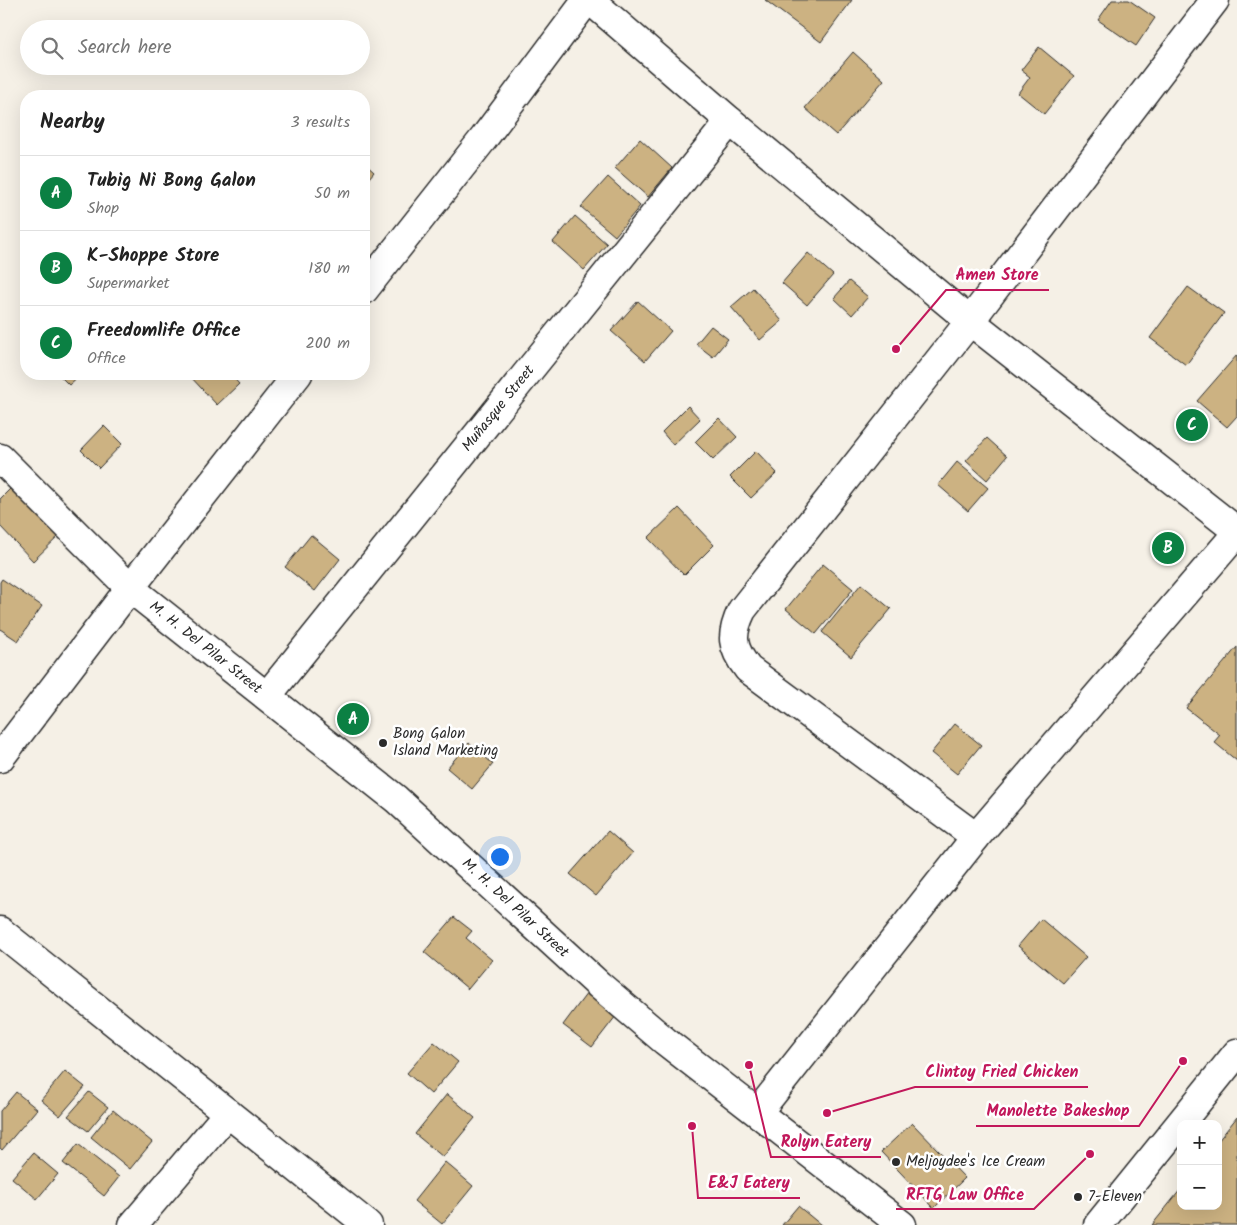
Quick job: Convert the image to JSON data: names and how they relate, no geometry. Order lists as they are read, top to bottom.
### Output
{
  "streets": {
    "street": ["Muñasque Street", "M. H. Del Pilar Street"]
  },
  "crossings": [
    ["Muñasque Street", "M. H. Del Pilar Street"]
  ],
  "places": [
    "Amen Store",
    "Bong Galon Island Marketing",
    "Manolette Bakeshop",
    "Rolyn Eatery",
    "Clintoy Fried Chicken",
    "E&J Eatery",
    "RFTG Law Office",
    "Meljoydee's Ice Cream",
    "7-Eleven"
  ],
  "page": {
    "search": "Search here",
    "heading": ["Nearby", "3 results"],
    "list": [
      {
        "mark": "A",
        "name": "Tubig Ni Bong Galon",
        "note": "Shop",
        "value": "50 m"
      },
      {
        "mark": "B",
        "name": "K-Shoppe Store",
        "note": "Supermarket",
        "value": "180 m"
      },
      {
        "mark": "C",
        "name": "Freedomlife Office",
        "note": "Office",
        "value": "200 m"
      }
    ],
    "pins": ["C", "B", "A"],
    "map_buttons": ["+", "−"]
  }
}
